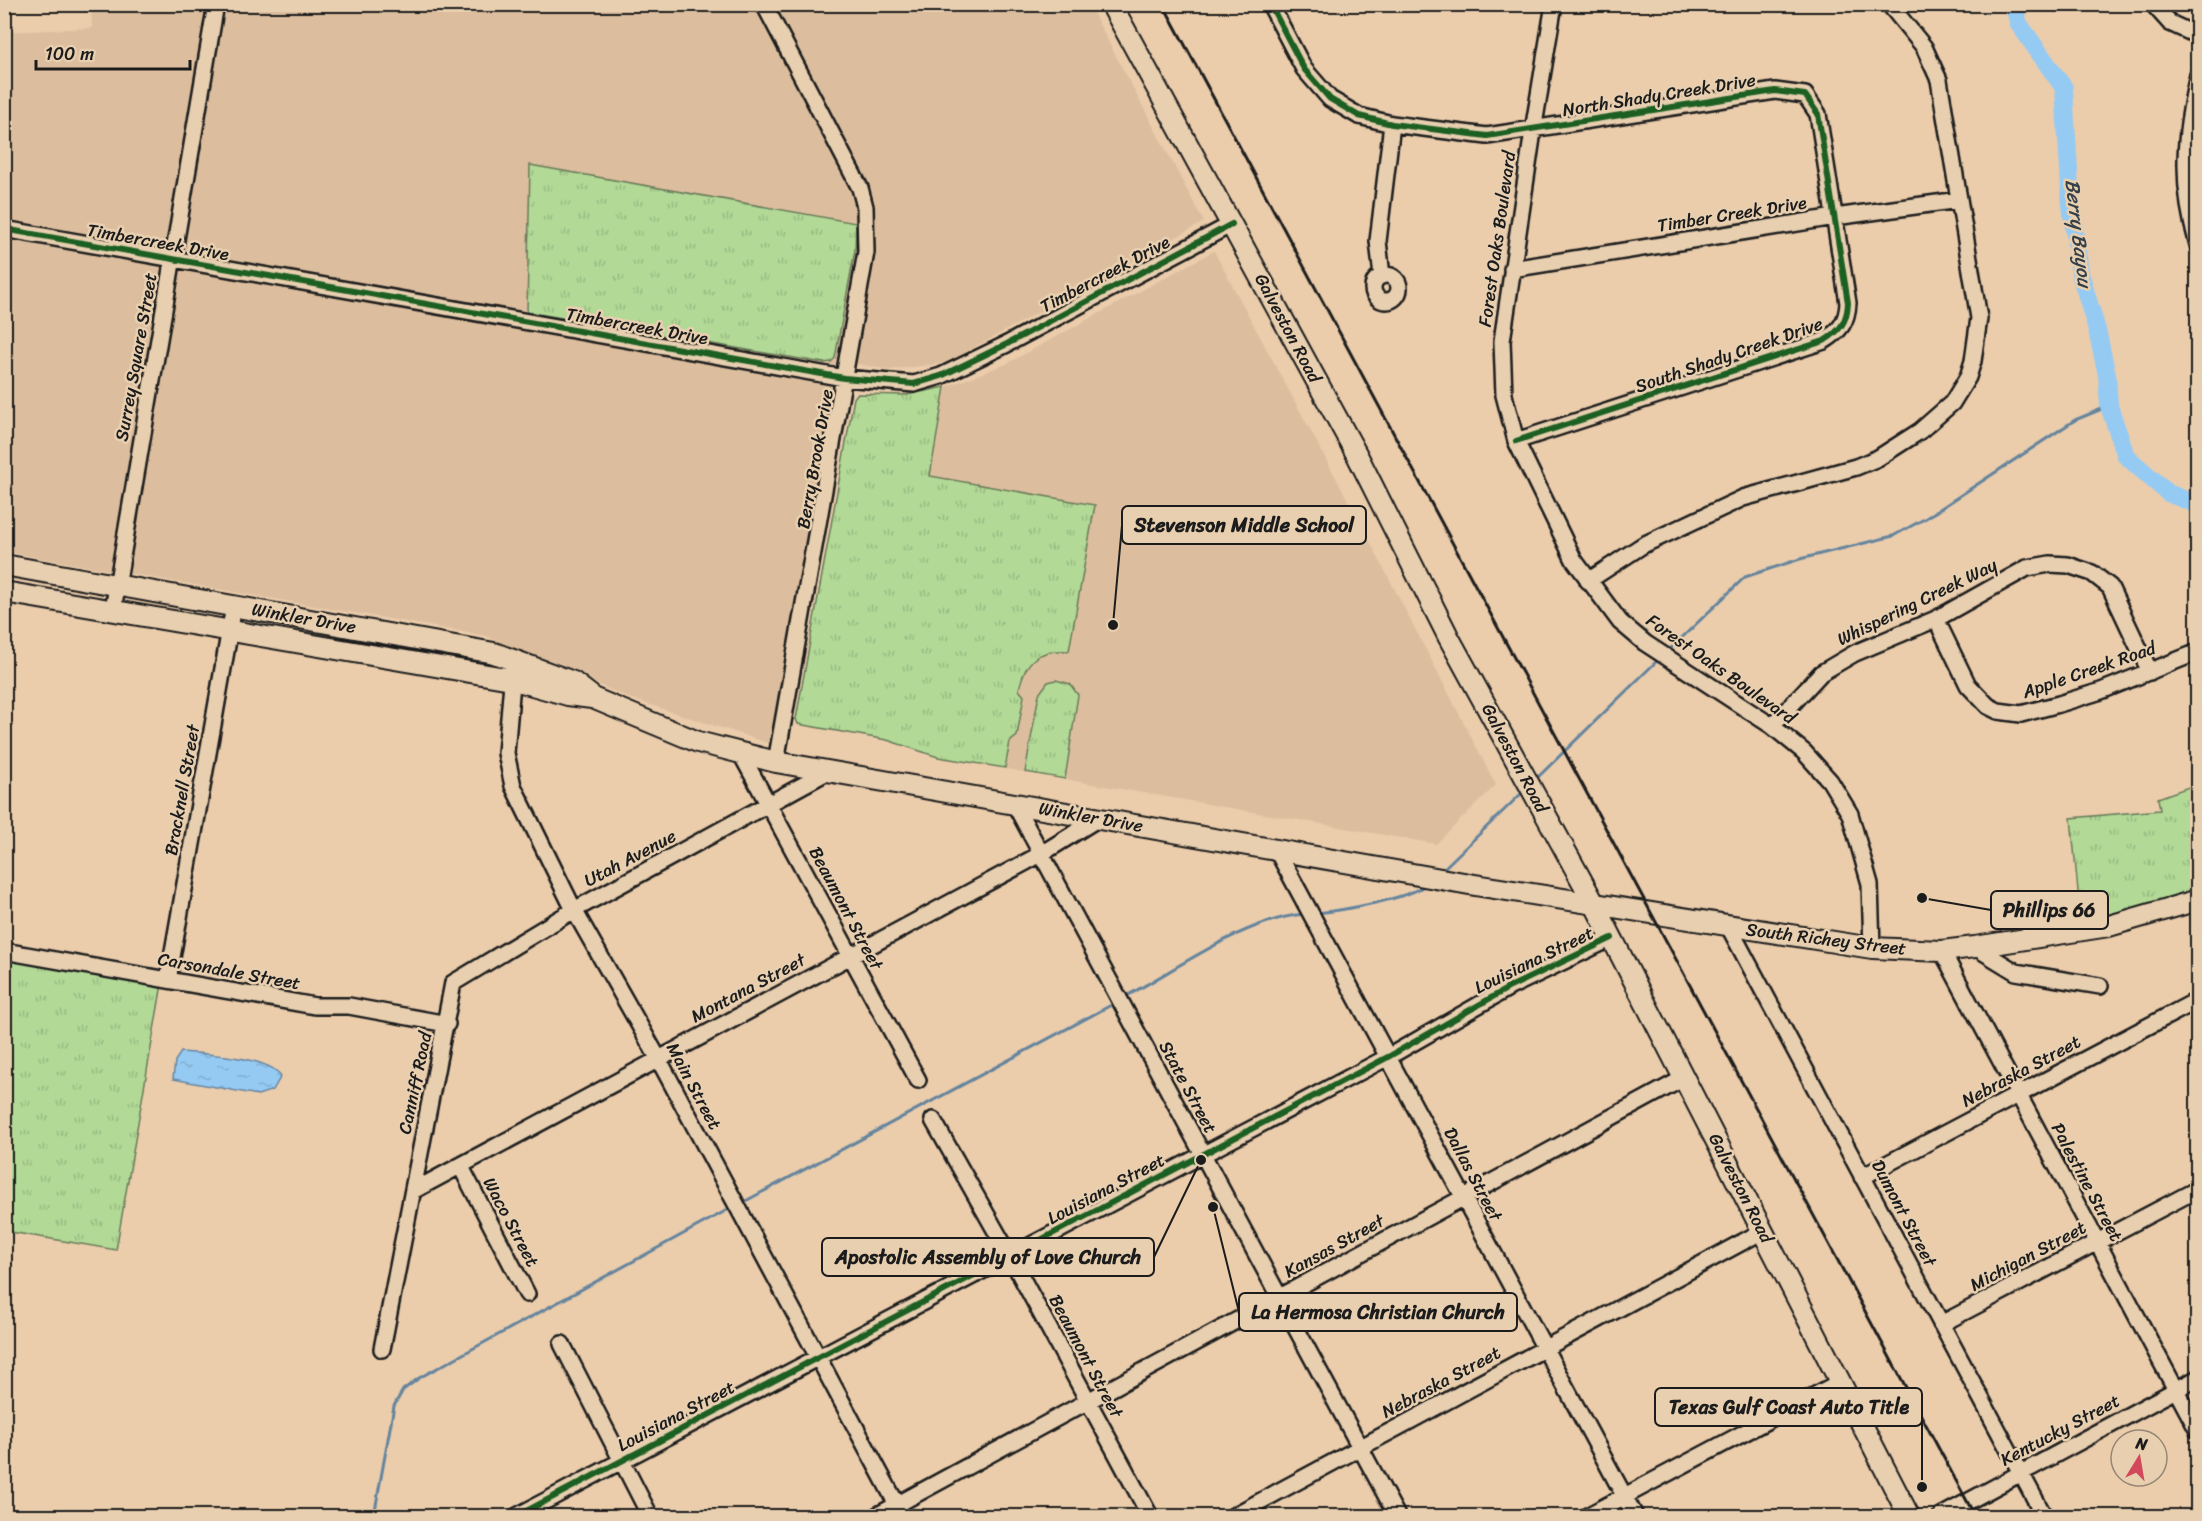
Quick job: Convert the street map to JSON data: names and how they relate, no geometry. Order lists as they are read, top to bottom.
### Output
{
  "streets": {
    "main road": ["Galveston Road", "Winkler Drive", "South Richey Street"],
    "street": [
      "North Shady Creek Drive",
      "Timber Creek Drive",
      "Forest Oaks Boulevard",
      "Timbercreek Drive",
      "South Shady Creek Drive",
      "Surrey Square Street",
      "Berry Brook Drive",
      "Whispering Creek Way",
      "Apple Creek Road",
      "Bracknell Street",
      "Utah Avenue",
      "Beaumont Street",
      "Louisiana Street",
      "Carsondale Street",
      "Montana Street",
      "Nebraska Street",
      "Canniff Road",
      "Main Street",
      "State Street",
      "Dallas Street",
      "Palestine Street",
      "Dumont Street",
      "Waco Street",
      "Kansas Street",
      "Michigan Street",
      "Kentucky Street"
    ]
  },
  "crossings": [
    ["North Shady Creek Drive", "Timber Creek Drive"],
    ["North Shady Creek Drive", "Forest Oaks Boulevard"],
    ["North Shady Creek Drive", "South Shady Creek Drive"],
    ["Timber Creek Drive", "Forest Oaks Boulevard"],
    ["Timber Creek Drive", "South Shady Creek Drive"],
    ["Forest Oaks Boulevard", "South Shady Creek Drive"],
    ["Forest Oaks Boulevard", "Whispering Creek Way"],
    ["Forest Oaks Boulevard", "South Richey Street"],
    ["Timbercreek Drive", "Galveston Road"],
    ["Timbercreek Drive", "Surrey Square Street"],
    ["Timbercreek Drive", "Berry Brook Drive"],
    ["Galveston Road", "Winkler Drive"],
    ["Galveston Road", "South Richey Street"],
    ["Galveston Road", "Louisiana Street"],
    ["Galveston Road", "Nebraska Street"],
    ["Galveston Road", "Kansas Street"],
    ["Surrey Square Street", "Winkler Drive"],
    ["Berry Brook Drive", "Winkler Drive"],
    ["Whispering Creek Way", "Apple Creek Road"],
    ["Winkler Drive", "Bracknell Street"],
    ["Winkler Drive", "Utah Avenue"],
    ["Winkler Drive", "Beaumont Street"],
    ["Winkler Drive", "South Richey Street"],
    ["Winkler Drive", "Montana Street"],
    ["Winkler Drive", "Main Street"],
    ["Winkler Drive", "State Street"],
    ["Winkler Drive", "Dallas Street"],
    ["Bracknell Street", "Carsondale Street"],
    ["Utah Avenue", "Beaumont Street"],
    ["Utah Avenue", "Canniff Road"],
    ["Utah Avenue", "Main Street"],
    ["Beaumont Street", "Louisiana Street"],
    ["Beaumont Street", "Montana Street"],
    ["Beaumont Street", "Kansas Street"],
    ["South Richey Street", "Palestine Street"],
    ["South Richey Street", "Dumont Street"],
    ["Louisiana Street", "Main Street"],
    ["Louisiana Street", "State Street"],
    ["Louisiana Street", "Dallas Street"],
    ["Carsondale Street", "Canniff Road"],
    ["Montana Street", "Canniff Road"],
    ["Montana Street", "Main Street"],
    ["Montana Street", "State Street"],
    ["Montana Street", "Waco Street"],
    ["Nebraska Street", "State Street"],
    ["Nebraska Street", "Dallas Street"],
    ["Nebraska Street", "Palestine Street"],
    ["Nebraska Street", "Dumont Street"],
    ["Main Street", "Kansas Street"],
    ["State Street", "Kansas Street"],
    ["Dallas Street", "Kansas Street"],
    ["Palestine Street", "Michigan Street"],
    ["Palestine Street", "Kentucky Street"],
    ["Dumont Street", "Michigan Street"],
    ["Dumont Street", "Kentucky Street"]
  ],
  "water": ["Berry Bayou"],
  "places": [
    "Stevenson Middle School",
    "Phillips 66",
    "Apostolic Assembly of Love Church",
    "La Hermosa Christian Church",
    "Texas Gulf Coast Auto Title"
  ],
  "scale_bar": "100 m",
  "north": "top"
}
